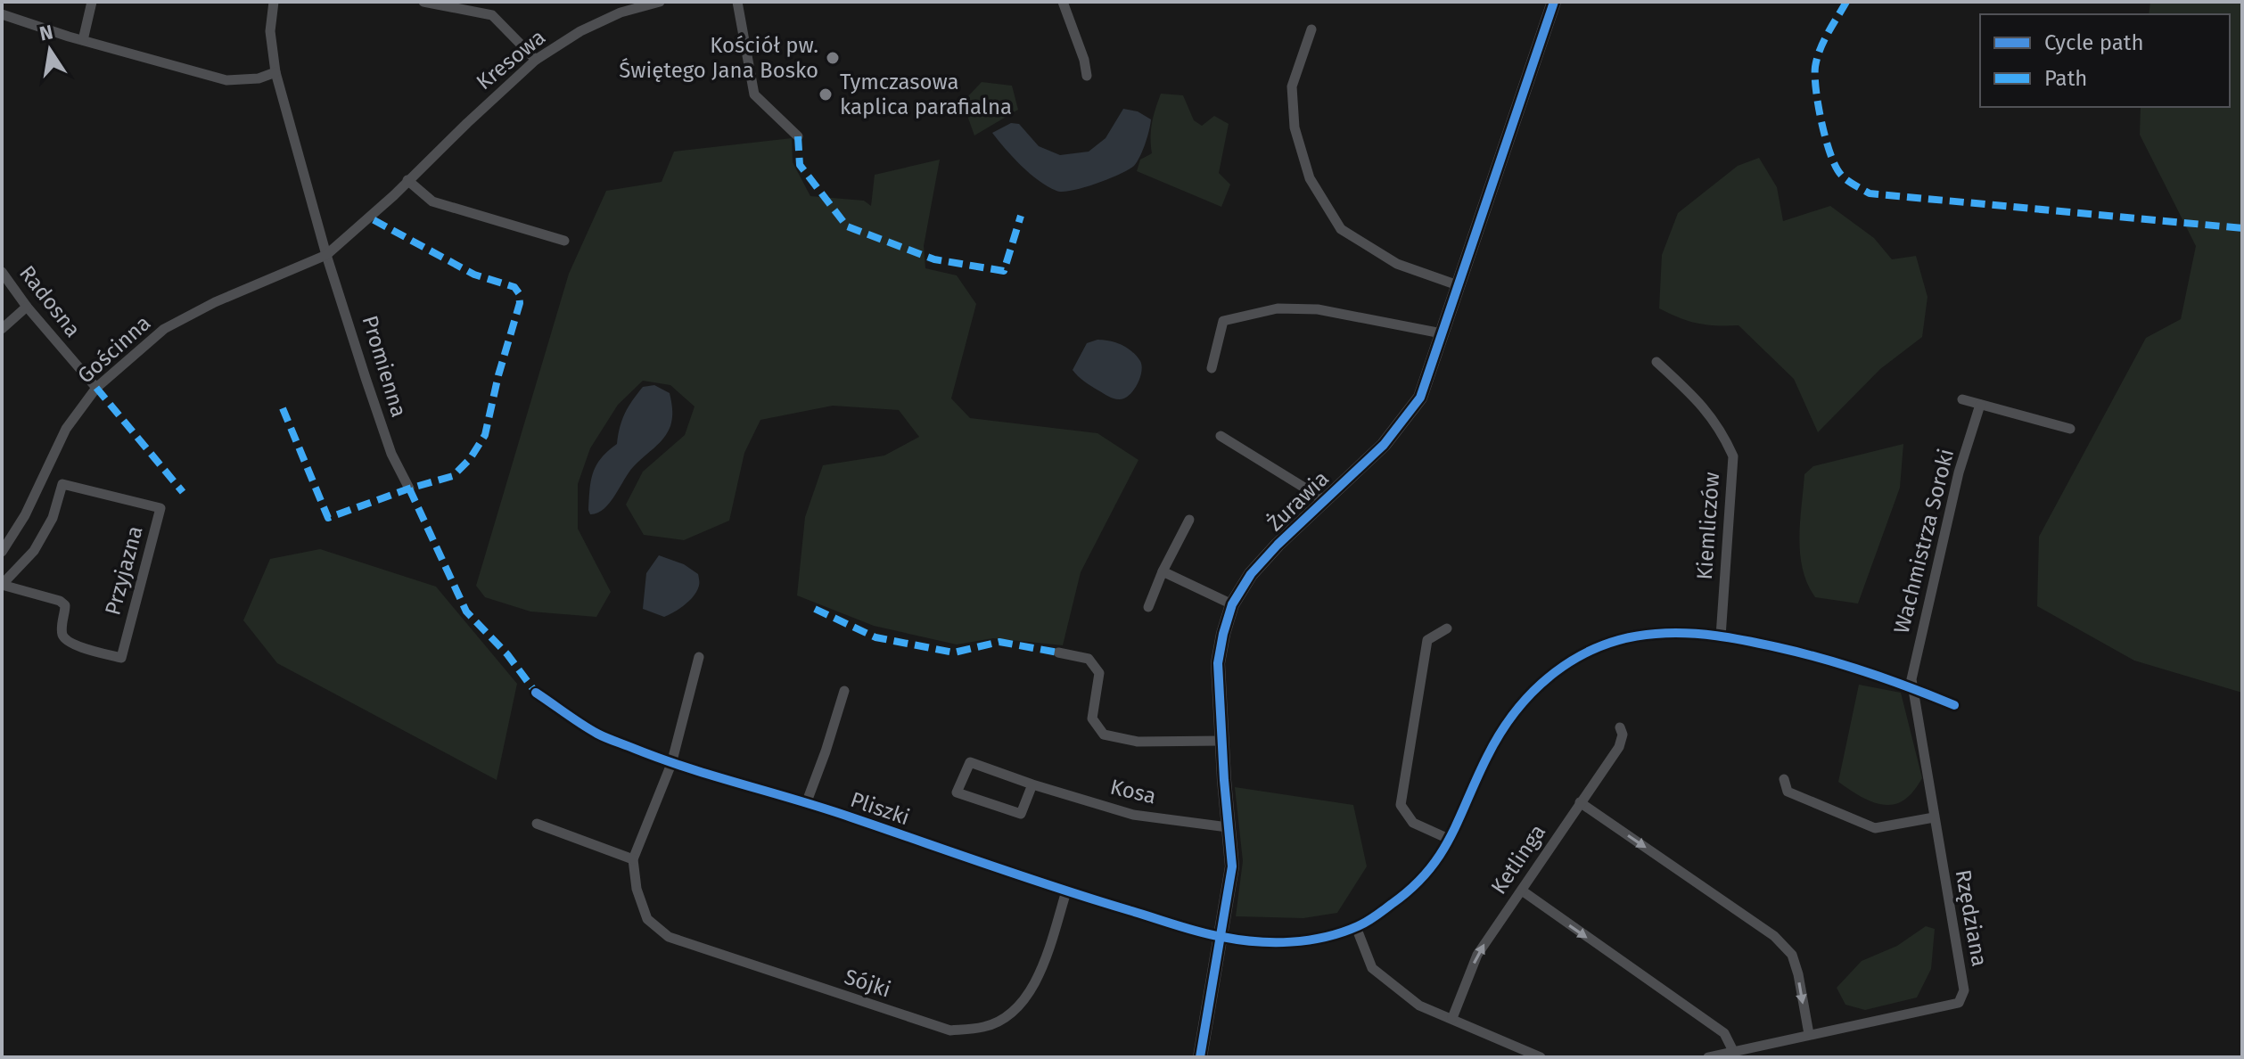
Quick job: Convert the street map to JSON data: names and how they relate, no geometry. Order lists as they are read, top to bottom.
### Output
{
  "streets": {
    "street": [
      "Kresowa",
      "Radosna",
      "Gościnna",
      "Promienna",
      "Żurawia",
      "Kiemliczów",
      "Wachmistrza Soroki",
      "Przyjazna",
      "Kosa",
      "Pliszki",
      "Ketlinga",
      "Rzędziana",
      "Sójki"
    ]
  },
  "crossings": [
    ["Kresowa", "Gościnna"],
    ["Kresowa", "Promienna"],
    ["Radosna", "Gościnna"],
    ["Gościnna", "Promienna"],
    ["Żurawia", "Kosa"],
    ["Żurawia", "Pliszki"],
    ["Kiemliczów", "Pliszki"],
    ["Wachmistrza Soroki", "Pliszki"],
    ["Wachmistrza Soroki", "Rzędziana"],
    ["Pliszki", "Rzędziana"],
    ["Pliszki", "Sójki"]
  ],
  "one_way": ["Ketlinga"],
  "places": ["Kościół pw. Świętego Jana Bosko", "Tymczasowa kaplica parafialna"],
  "legend": ["Cycle path", "Path"],
  "north": "top"
}
